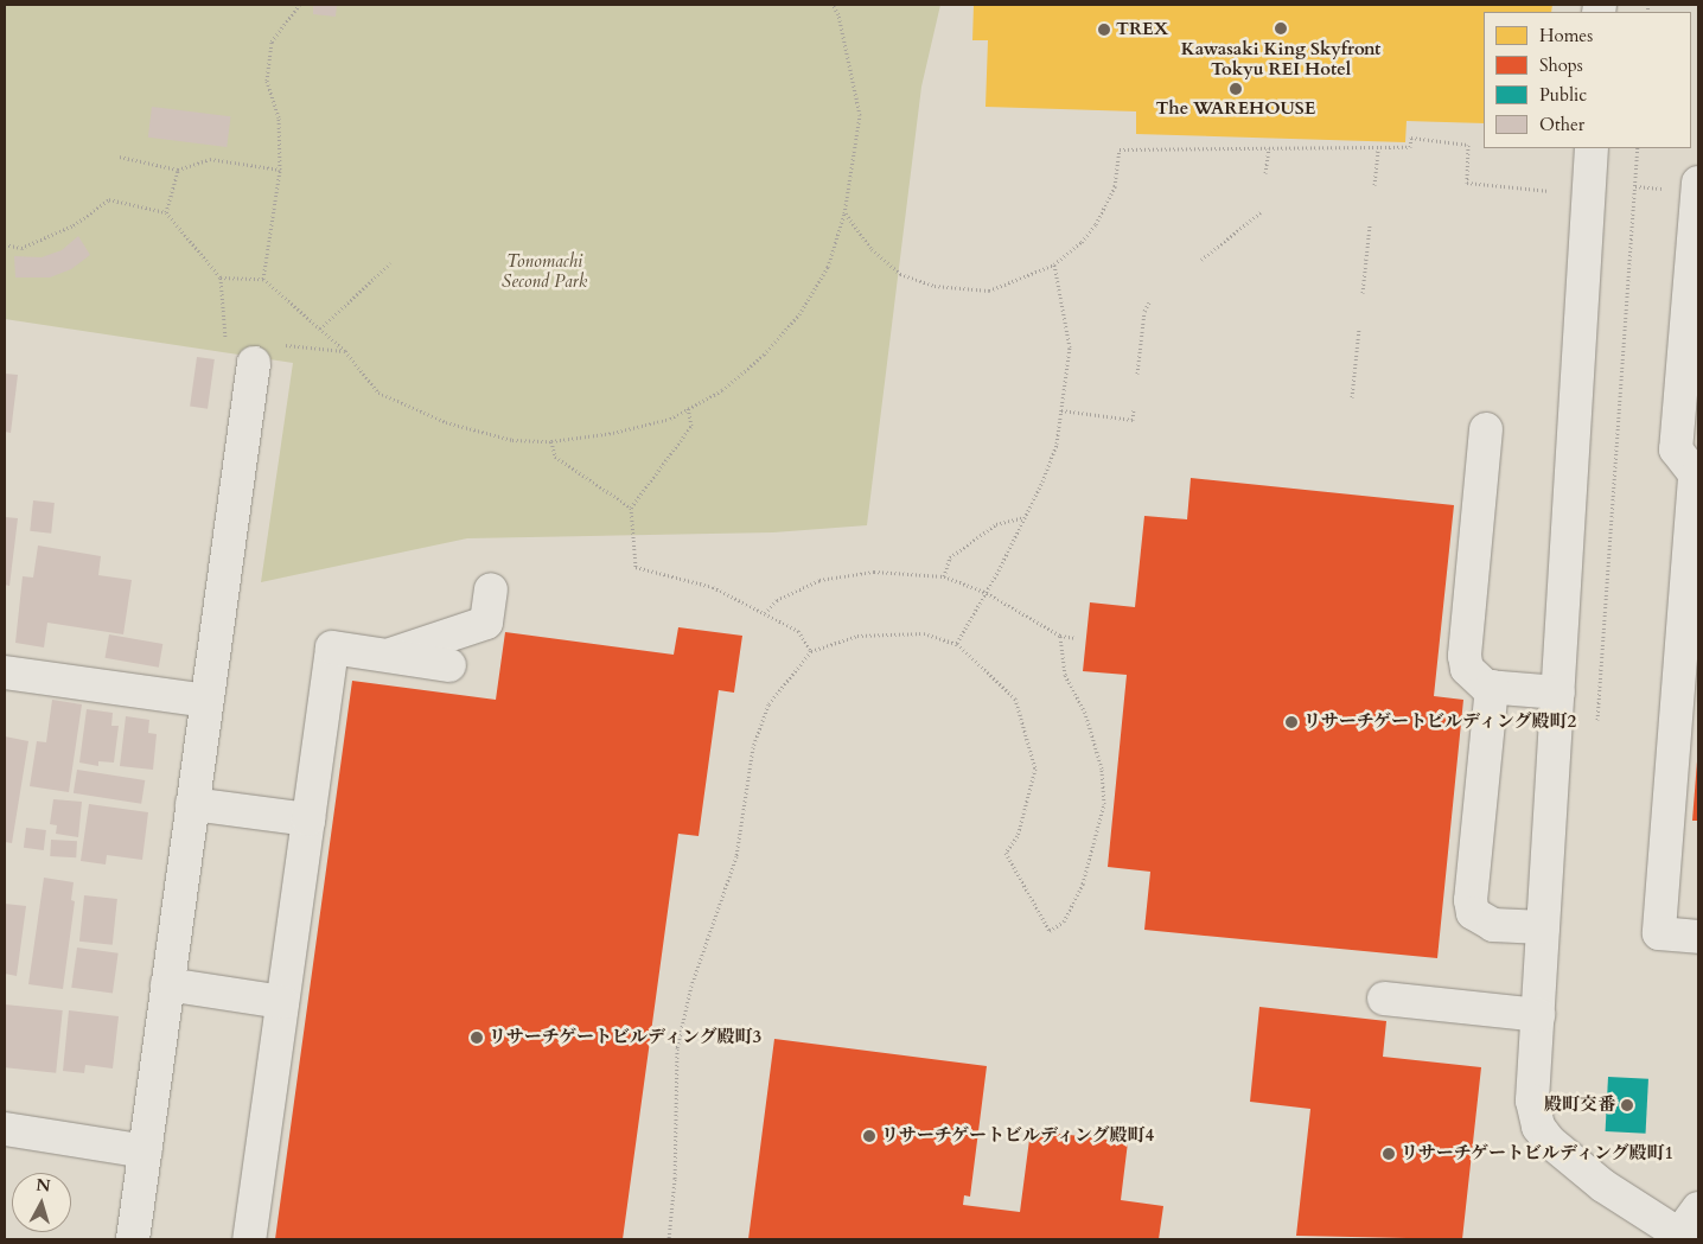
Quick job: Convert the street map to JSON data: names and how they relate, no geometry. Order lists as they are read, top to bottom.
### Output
{
  "parks": ["Tonomachi Second Park"],
  "places": [
    "Kawasaki King Skyfront Tokyu REI Hotel",
    "TREX",
    "The WAREHOUSE",
    "リサーチゲートビルディング殿町2",
    "リサーチゲートビルディング殿町3",
    "殿町交番",
    "リサーチゲートビルディング殿町4",
    "リサーチゲートビルディング殿町1"
  ],
  "legend": [
    "Homes",
    "Shops",
    "Public",
    "Other"
  ],
  "north": "top"
}
